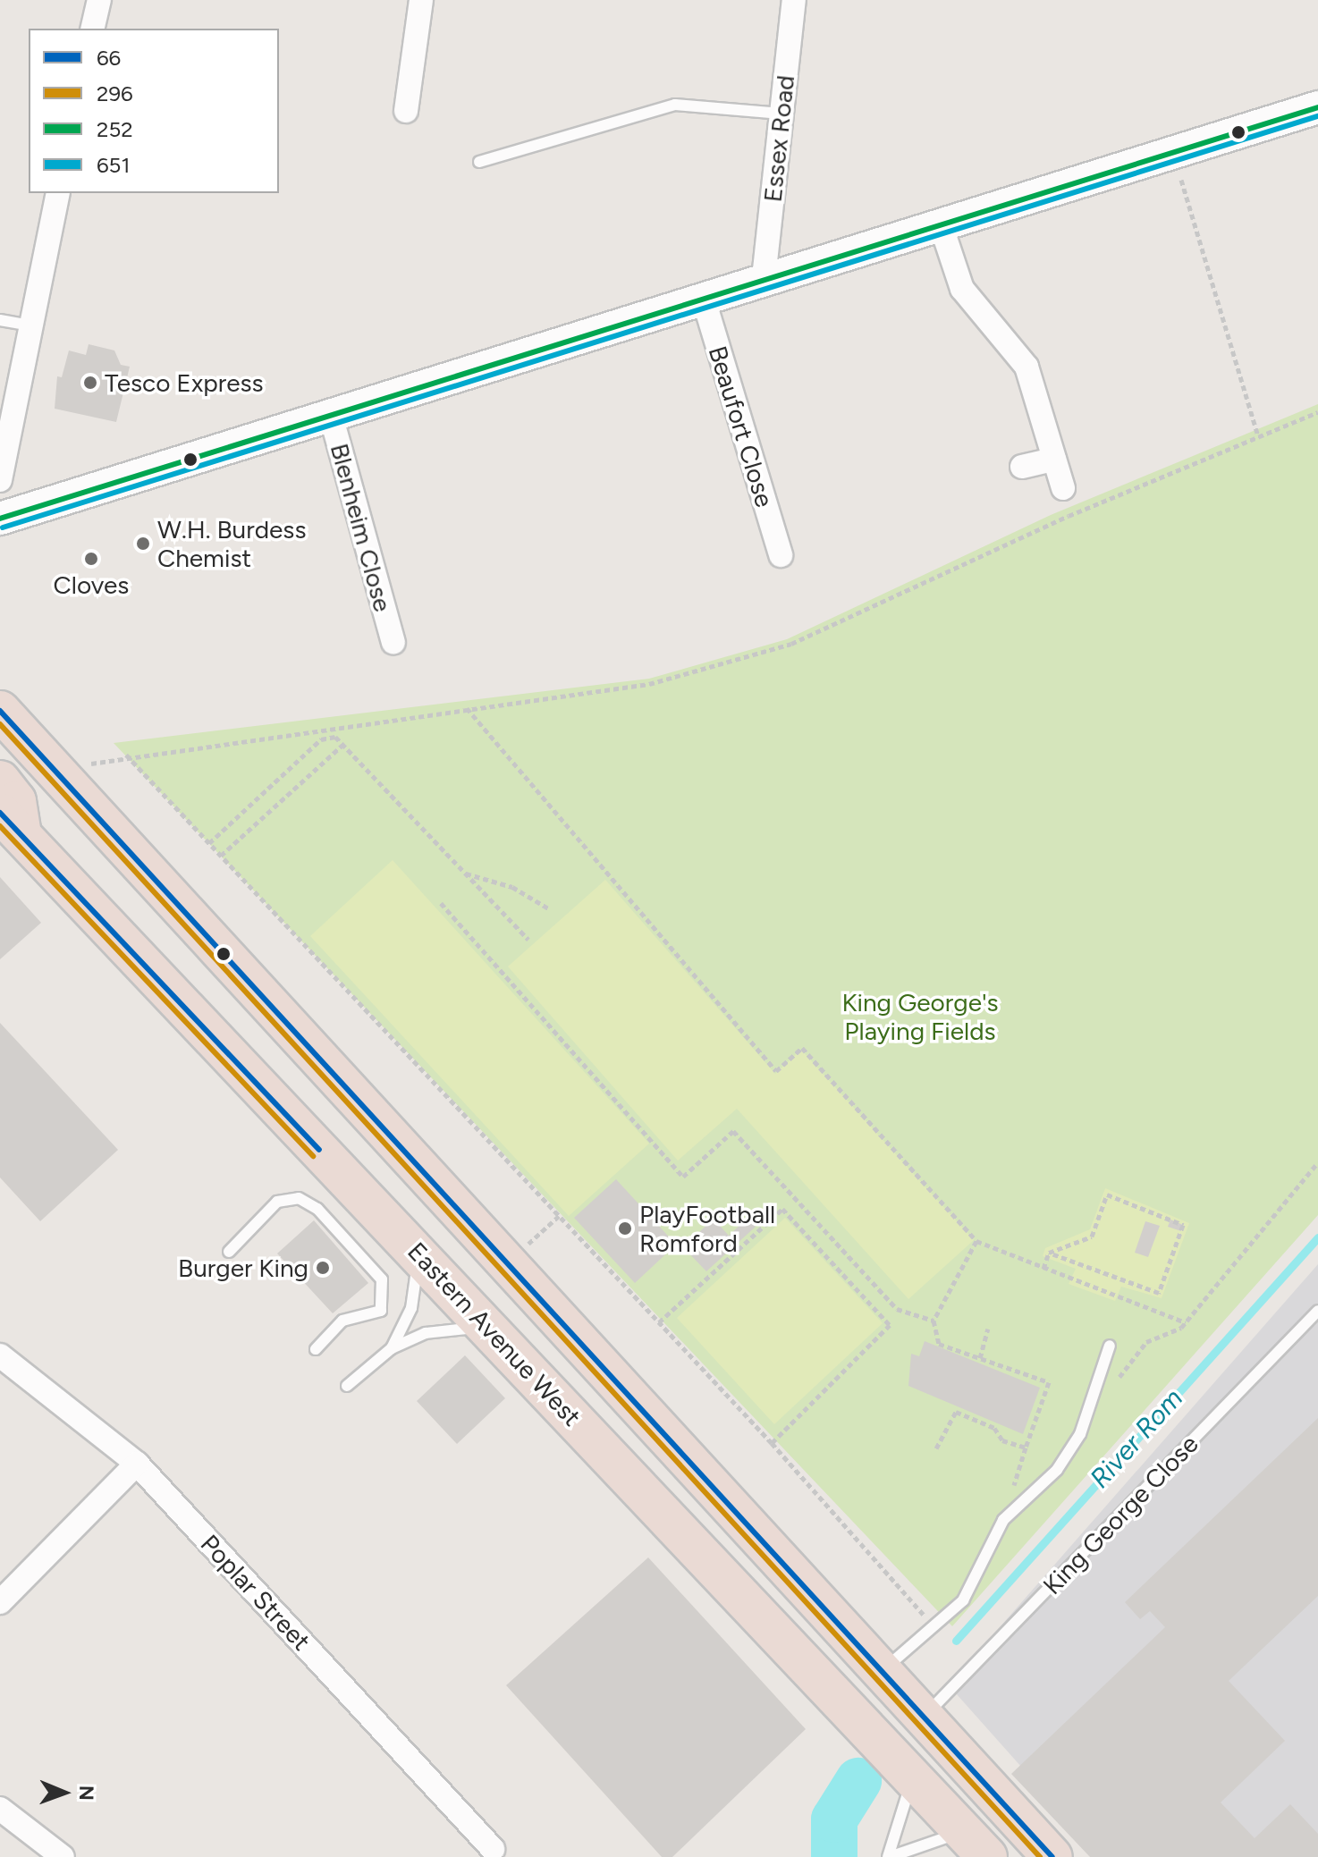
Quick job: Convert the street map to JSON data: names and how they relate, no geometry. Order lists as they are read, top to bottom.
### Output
{
  "streets": {
    "highway": ["Eastern Avenue West"],
    "street": [
      "Essex Road",
      "Beaufort Close",
      "Blenheim Close",
      "Poplar Street"
    ],
    "lane": ["King George Close"]
  },
  "water": ["River Rom"],
  "parks": ["King George's Playing Fields"],
  "places": [
    "Tesco Express",
    "W.H. Burdess Chemist",
    "Cloves",
    "PlayFootball Romford",
    "Burger King"
  ],
  "lines": [
    "transit line 252",
    "transit line 651",
    "transit line 66",
    "transit line 296"
  ],
  "legend": [
    "66",
    "296",
    "252",
    "651"
  ],
  "north": "right"
}
